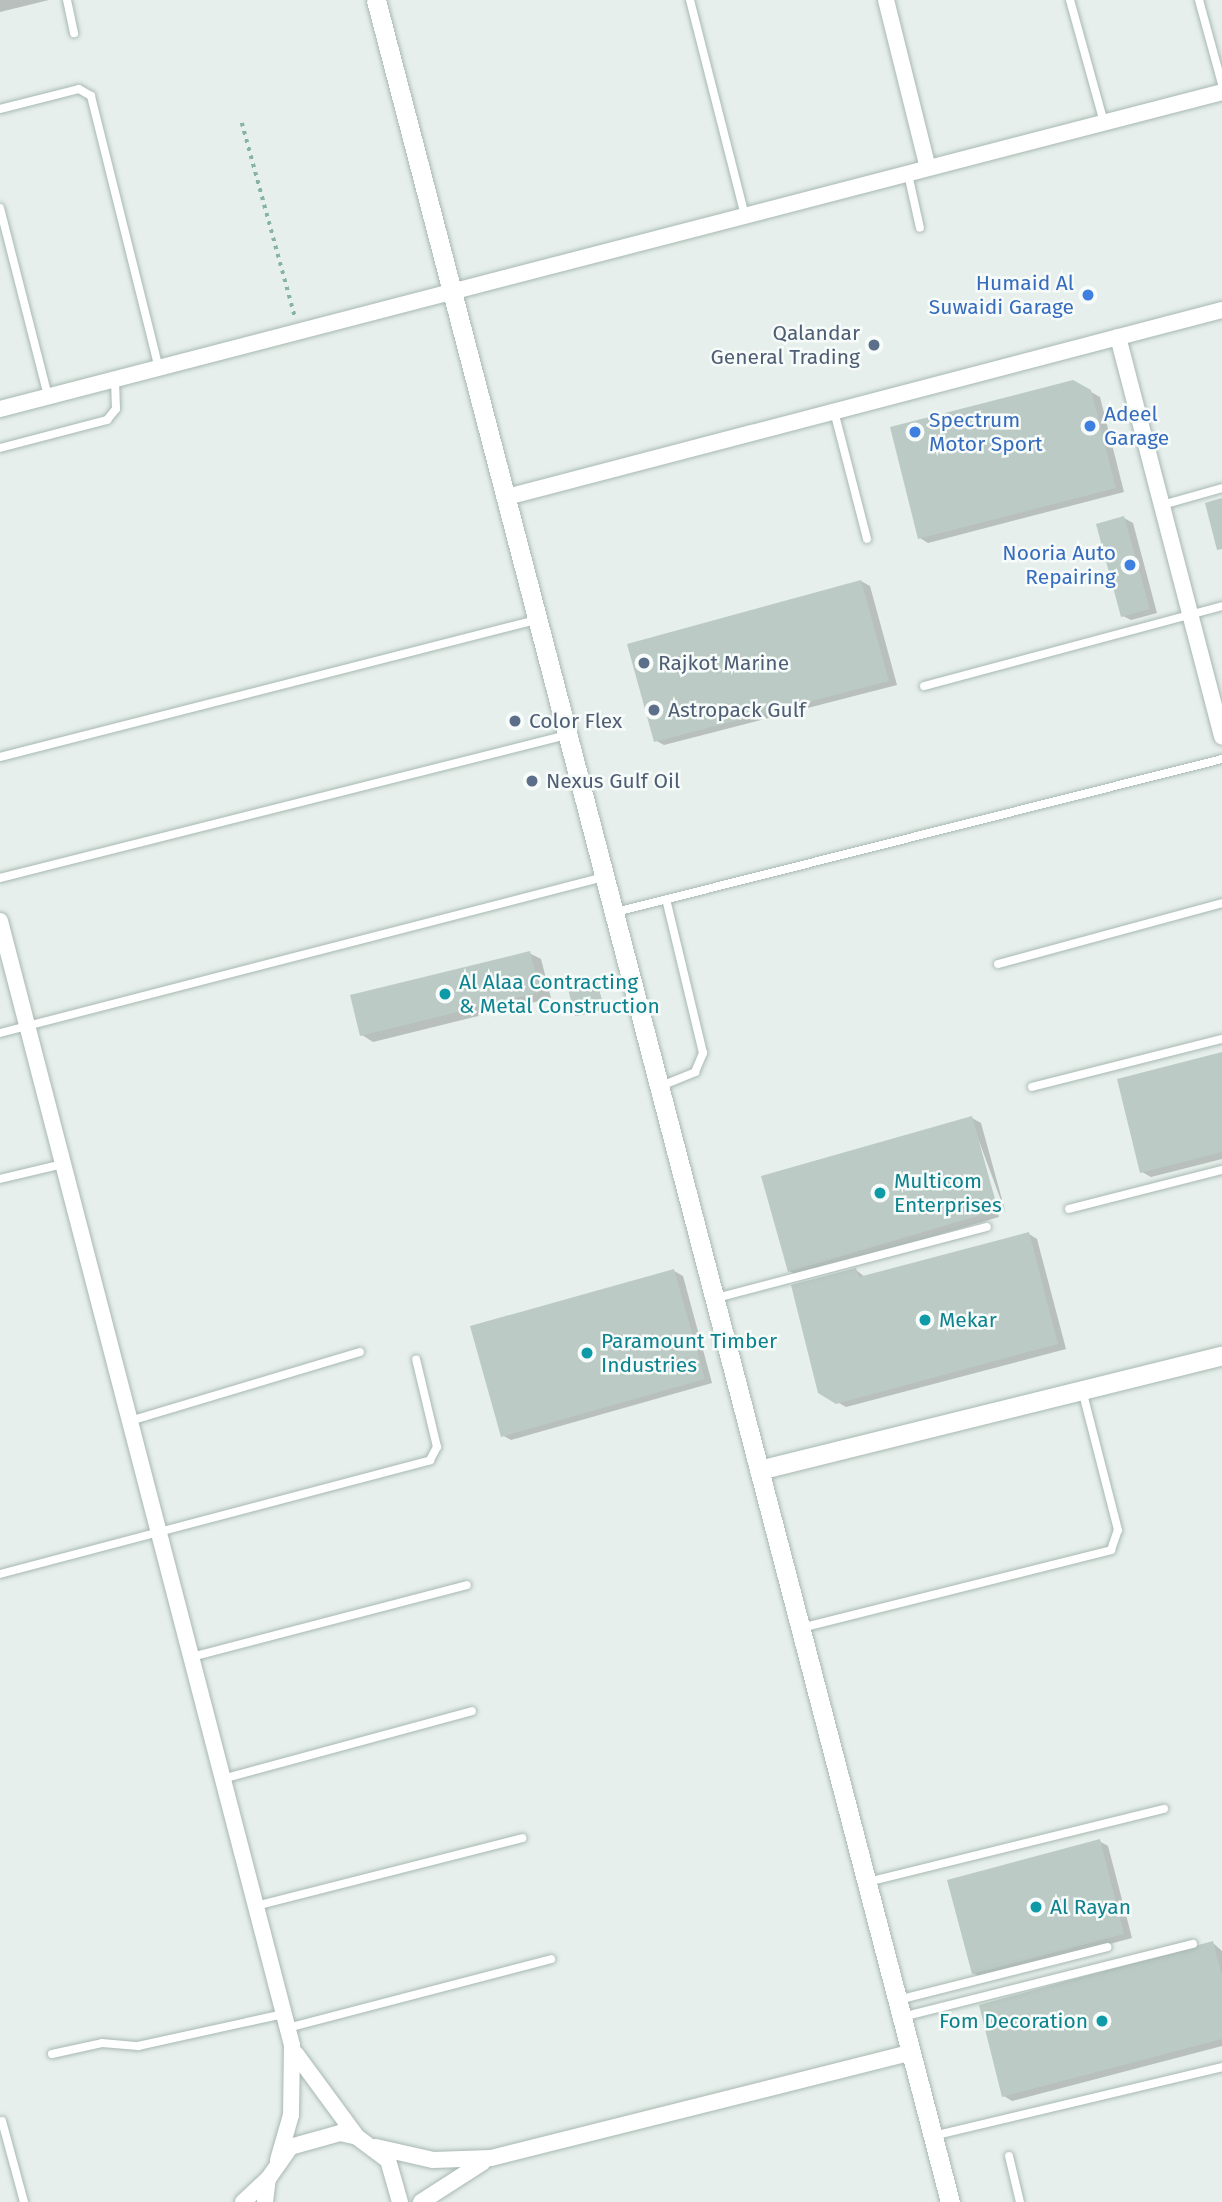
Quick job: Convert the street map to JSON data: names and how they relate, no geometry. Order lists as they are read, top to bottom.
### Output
{
  "places": [
    "Humaid Al Suwaidi Garage",
    "Qalandar General Trading",
    "Adeel Garage",
    "Spectrum Motor Sport",
    "Nooria Auto Repairing",
    "Rajkot Marine",
    "Astropack Gulf",
    "Color Flex",
    "Nexus Gulf Oil",
    "Al Alaa Contracting & Metal Construction",
    "Multicom Enterprises",
    "Mekar",
    "Paramount Timber Industries",
    "Al Rayan",
    "Fom Decoration"
  ]
}
